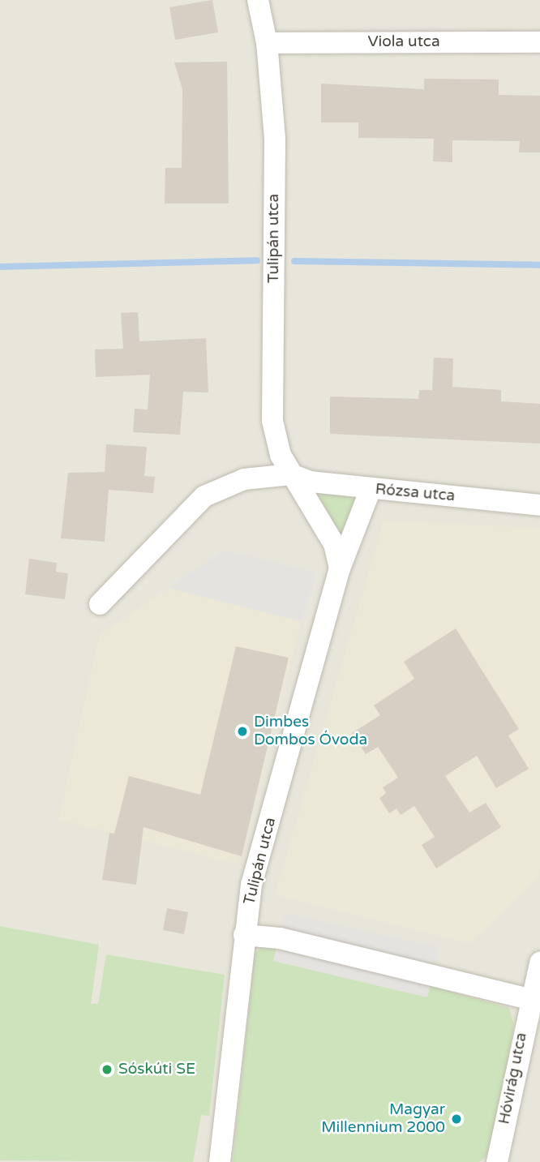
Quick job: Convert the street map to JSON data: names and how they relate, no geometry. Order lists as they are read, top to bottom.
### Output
{
  "streets": {
    "street": [
      "Viola utca",
      "Tulipán utca",
      "Rózsa utca",
      "Hóvirág utca"
    ]
  },
  "crossings": [
    ["Viola utca", "Tulipán utca"],
    ["Tulipán utca", "Rózsa utca"]
  ],
  "places": ["Dimbes Dombos Óvoda", "Sóskúti SE", "Magyar Millennium 2000"]
}
